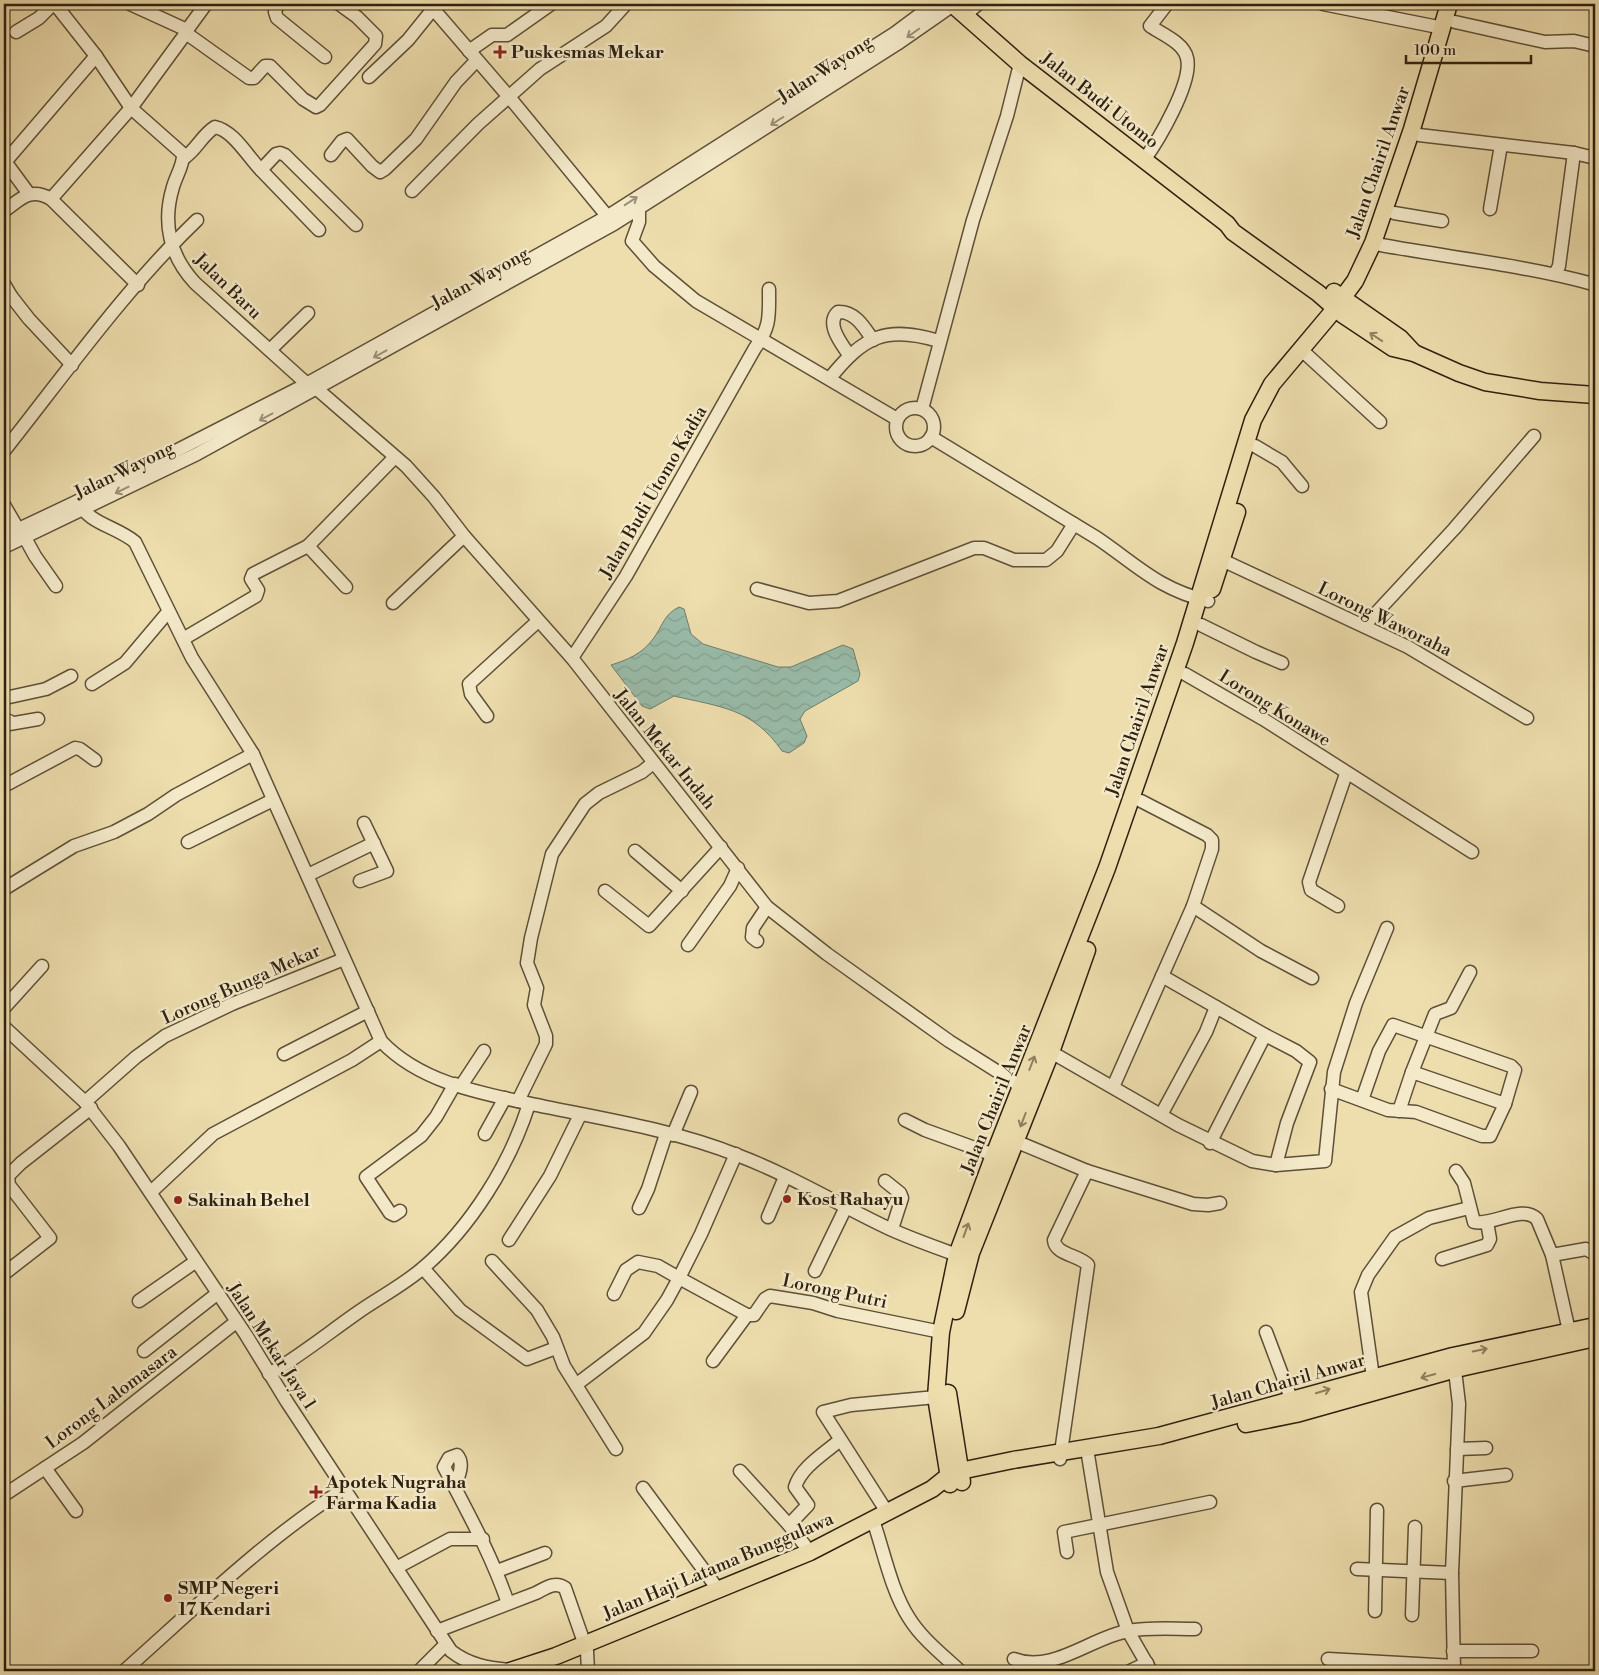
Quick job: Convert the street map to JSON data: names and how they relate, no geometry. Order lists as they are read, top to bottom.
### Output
{
  "streets": {
    "main road": ["Jalan Budi Utomo", "Jalan Chairil Anwar", "Jalan Haji Latama Bunggulawa"],
    "street": [
      "Jalan Wayong",
      "Jalan Baru",
      "Jalan Budi Utomo Kadia",
      "Lorong Waworaha",
      "Lorong Konawe",
      "Jalan Mekar Indah",
      "Lorong Bunga Mekar",
      "Lorong Putri",
      "Jalan Mekar Jaya 1",
      "Lorong Lalomasara"
    ]
  },
  "crossings": [
    ["Jalan Wayong", "Jalan Budi Utomo"],
    ["Jalan Wayong", "Jalan Baru"],
    ["Jalan Wayong", "Jalan Mekar Indah"],
    ["Jalan Budi Utomo", "Jalan Chairil Anwar"],
    ["Jalan Chairil Anwar", "Lorong Waworaha"],
    ["Jalan Chairil Anwar", "Lorong Konawe"],
    ["Jalan Chairil Anwar", "Jalan Mekar Indah"],
    ["Jalan Chairil Anwar", "Lorong Putri"],
    ["Jalan Chairil Anwar", "Jalan Haji Latama Bunggulawa"],
    ["Jalan Baru", "Jalan Mekar Indah"],
    ["Jalan Budi Utomo Kadia", "Jalan Mekar Indah"],
    ["Lorong Bunga Mekar", "Jalan Mekar Jaya 1"],
    ["Jalan Mekar Jaya 1", "Lorong Lalomasara"],
    ["Jalan Mekar Jaya 1", "Jalan Haji Latama Bunggulawa"]
  ],
  "places": {
    "health": ["Puskesmas Mekar", "Apotek Nugraha Farma Kadia"],
    "other": ["Kost Rahayu", "Sakinah Behel", "SMP Negeri 17 Kendari"]
  },
  "scale_bar": "100 m"
}
